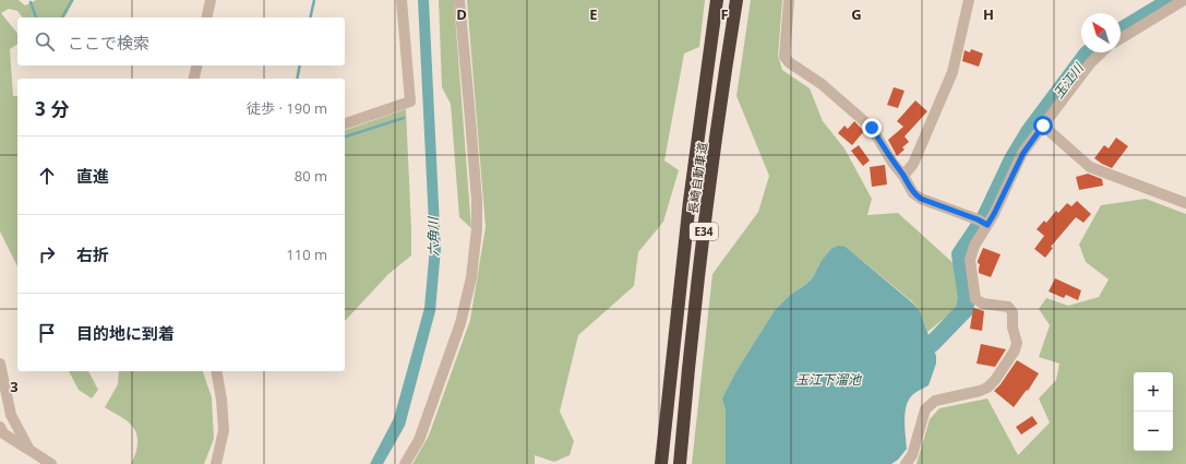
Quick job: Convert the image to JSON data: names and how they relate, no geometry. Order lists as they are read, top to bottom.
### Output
{
  "streets": {
    "highway": ["長崎自動車道", "E34"]
  },
  "water": ["玉江川", "六角川", "玉江下溜池"],
  "north": "top left",
  "page": {
    "search": "ここで検索",
    "heading": ["3 分", "徒歩 · 190 m"],
    "list": [
      ["直進", "80 m"],
      ["右折", "110 m"],
      "目的地に到着"
    ],
    "map_buttons": ["+", "−"]
  },
  "grid": {
    "columns": [
      "D",
      "E",
      "F",
      "G",
      "H"
    ],
    "rows": ["3"]
  }
}
